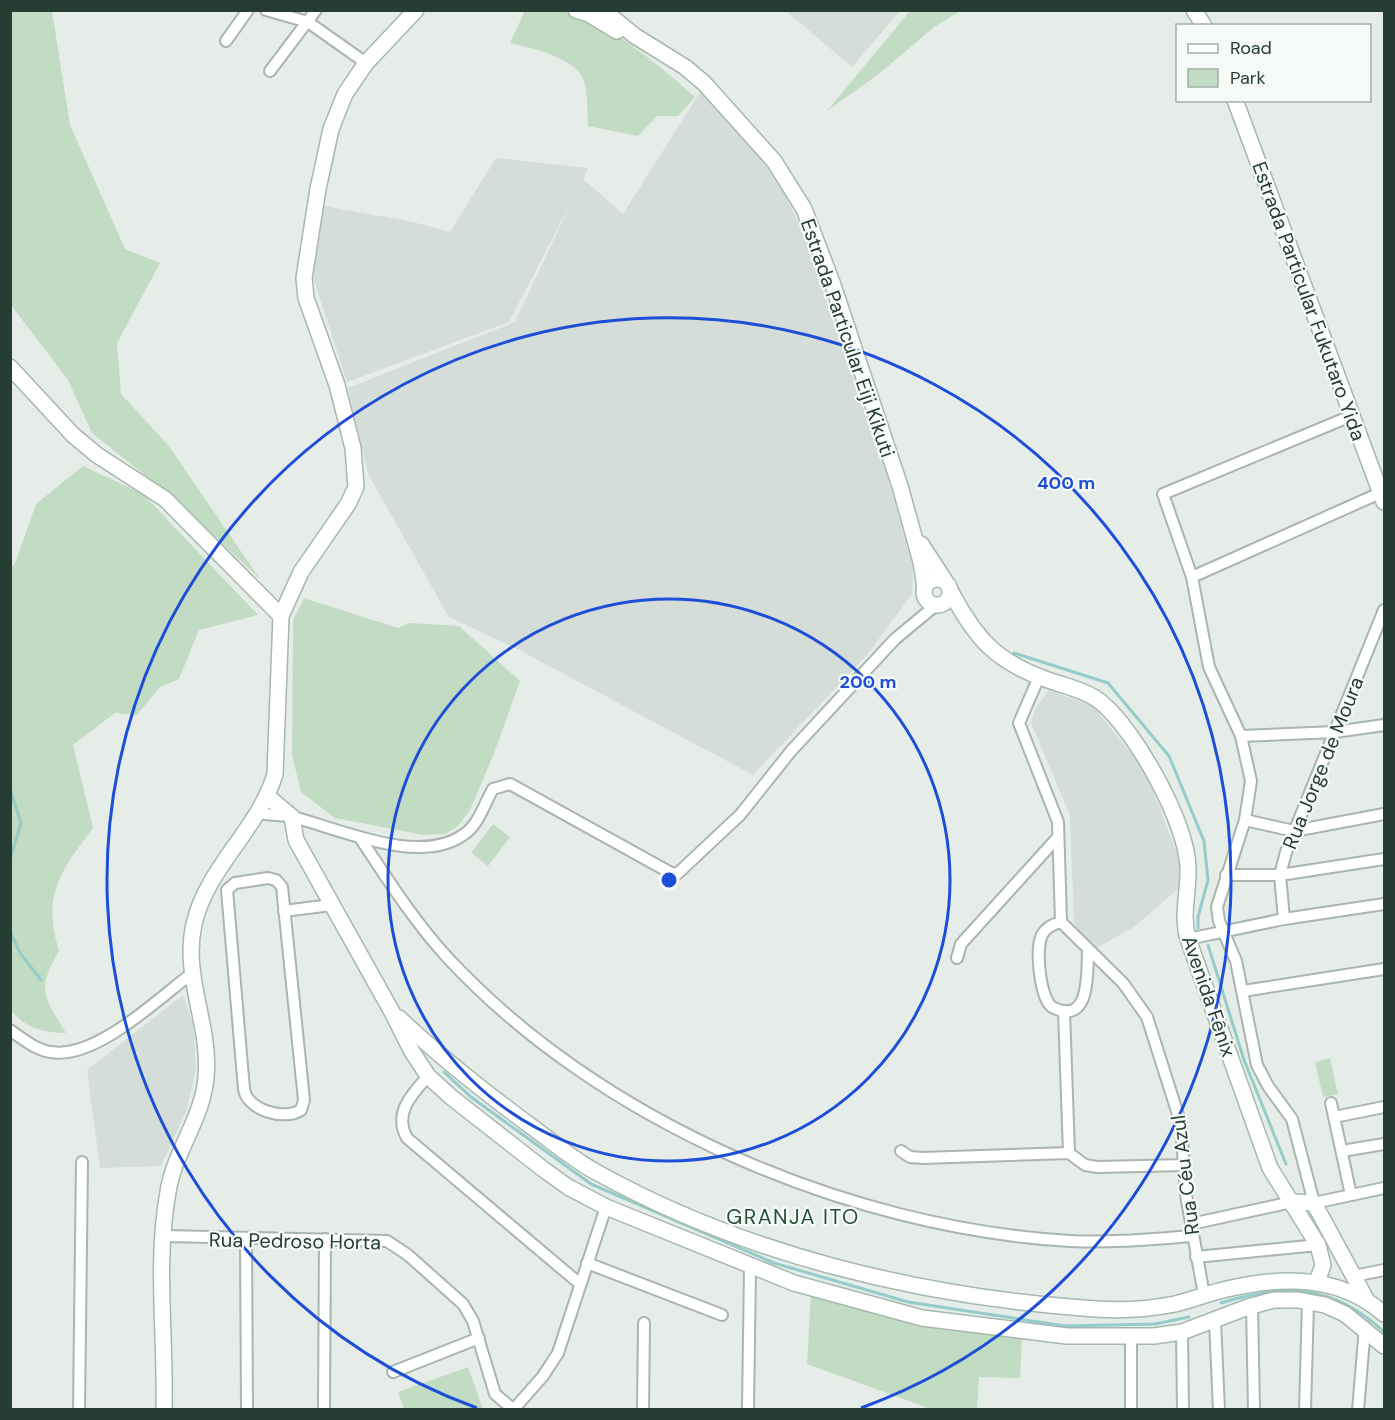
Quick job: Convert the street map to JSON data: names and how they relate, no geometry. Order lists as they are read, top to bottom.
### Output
{
  "streets": {
    "street": [
      "Estrada Particular Fukutaro Yida",
      "Estrada Particular Eiji Kikuti",
      "Rua Jorge de Moura",
      "Avenida Fênix",
      "Rua Céu Azul",
      "Rua Pedroso Horta"
    ]
  },
  "crossings": [
    ["Estrada Particular Eiji Kikuti", "Avenida Fênix"]
  ],
  "districts": ["GRANJA ITO"],
  "legend": ["Road", "Park"],
  "rings": ["400 m", "200 m"]
}
